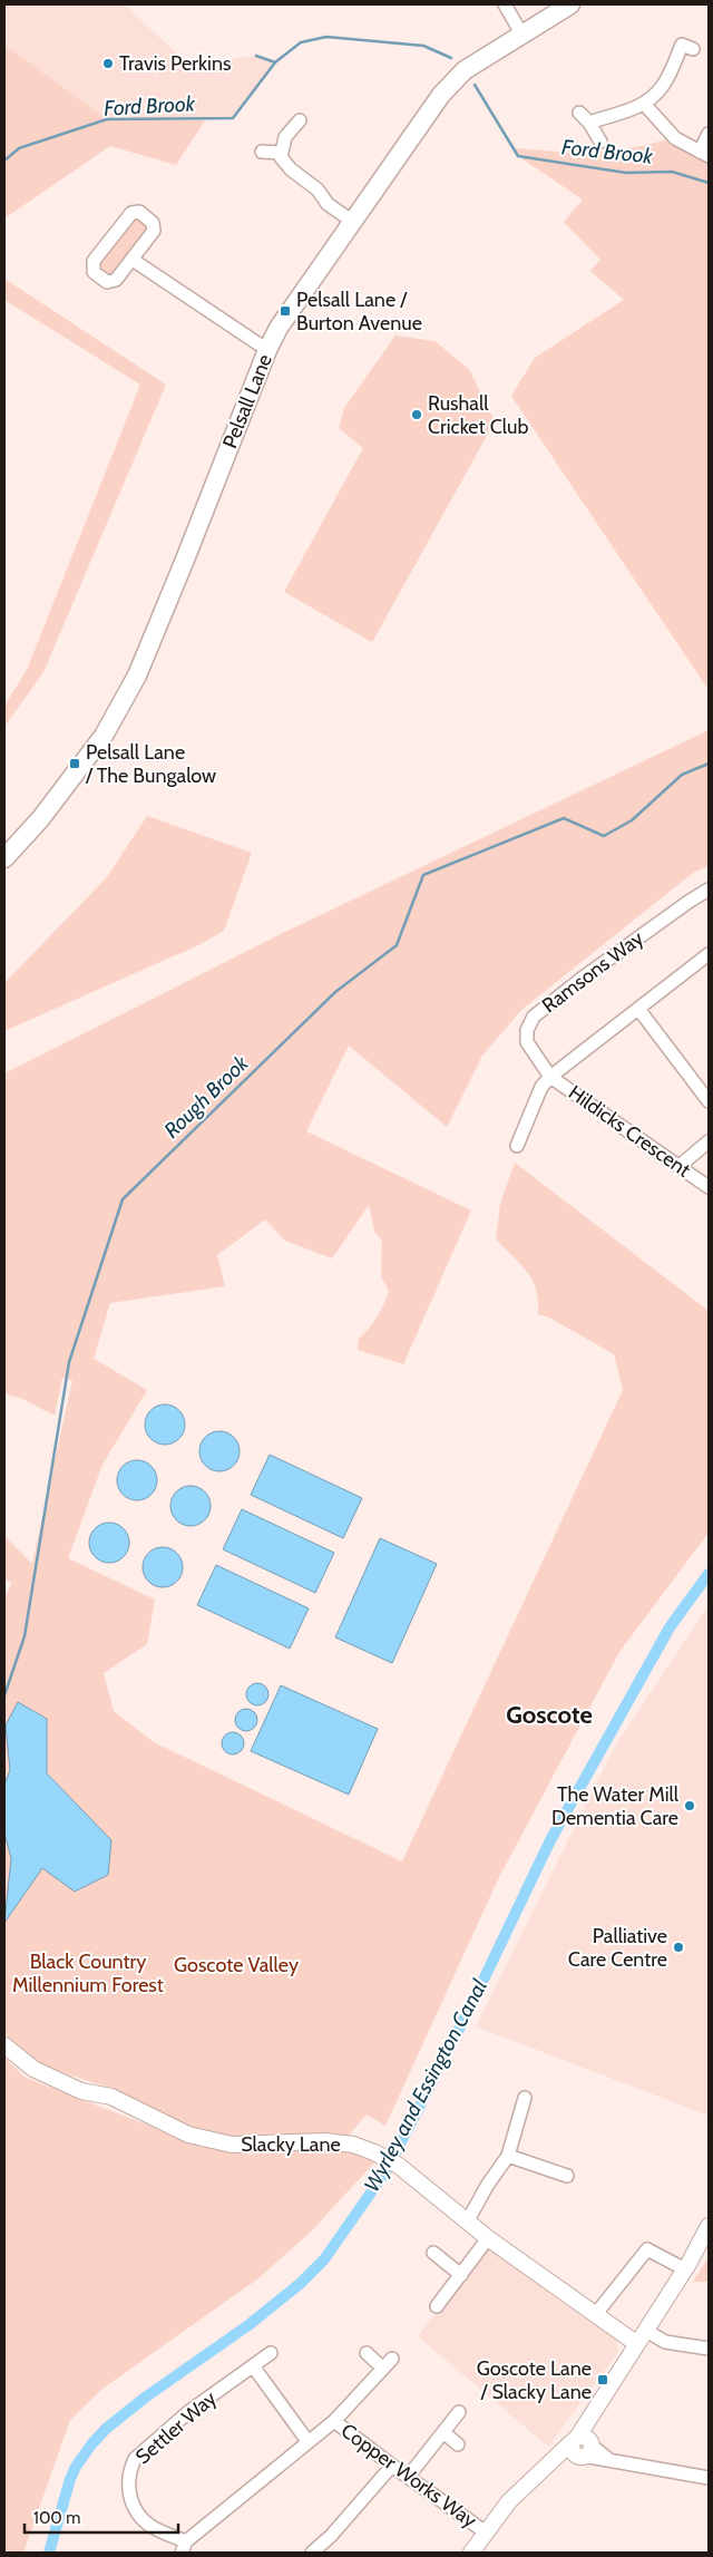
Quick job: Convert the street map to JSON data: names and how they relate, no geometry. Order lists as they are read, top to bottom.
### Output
{
  "streets": {
    "main road": ["Pelsall Lane"],
    "street": [
      "Ramsons Way",
      "Hildicks Crescent",
      "Slacky Lane",
      "Settler Way",
      "Copper Works Way"
    ]
  },
  "crossings": [
    ["Ramsons Way", "Hildicks Crescent"],
    ["Settler Way", "Copper Works Way"]
  ],
  "districts": ["Goscote"],
  "water": ["Ford Brook", "Rough Brook", "Wyrley and Essington Canal"],
  "parks": ["Black Country Millennium Forest", "Goscote Valley"],
  "places": {
    "other": [
      "Travis Perkins",
      "Rushall Cricket Club",
      "The Water Mill Dementia Care",
      "Palliative Care Centre"
    ],
    "transit": ["Pelsall Lane / Burton Avenue", "Pelsall Lane / The Bungalow", "Goscote Lane / Slacky Lane"]
  },
  "scale_bar": "100 m"
}
